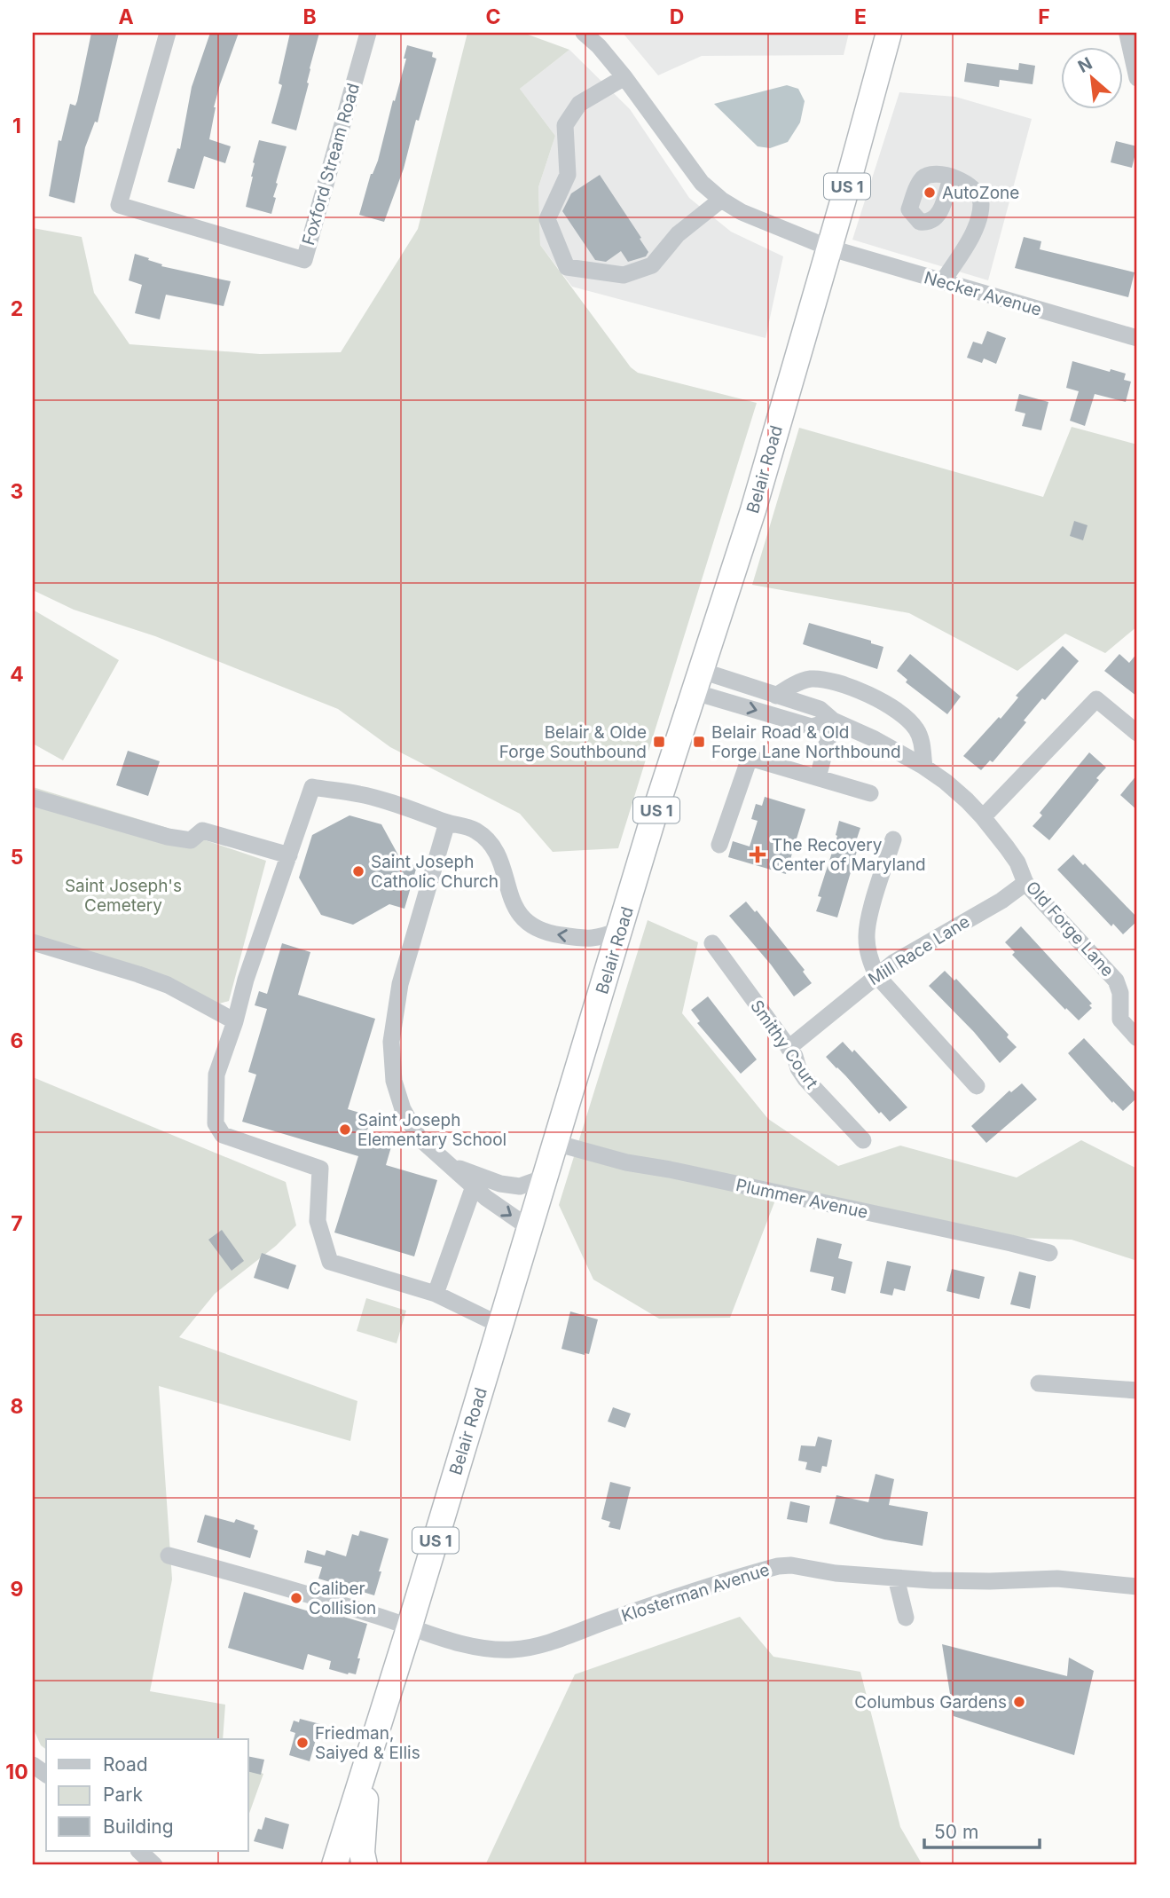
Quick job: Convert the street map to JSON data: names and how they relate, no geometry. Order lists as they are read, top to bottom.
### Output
{
  "streets": {
    "highway": ["US 1", "Belair Road"],
    "street": [
      "Foxford Stream Road",
      "Necker Avenue",
      "Old Forge Lane",
      "Mill Race Lane",
      "Smithy Court",
      "Plummer Avenue",
      "Klosterman Avenue"
    ]
  },
  "crossings": [
    ["Necker Avenue", "Belair Road"],
    ["Belair Road", "Old Forge Lane"],
    ["Belair Road", "Plummer Avenue"],
    ["Belair Road", "Klosterman Avenue"],
    ["Old Forge Lane", "Mill Race Lane"],
    ["Mill Race Lane", "Smithy Court"]
  ],
  "parks": ["Saint Joseph's Cemetery"],
  "places": {
    "other": [
      "AutoZone",
      "Saint Joseph Catholic Church",
      "Saint Joseph Elementary School",
      "Caliber Collision",
      "Columbus Gardens",
      "Friedman, Saiyed & Ellis"
    ],
    "transit": ["Belair & Olde Forge Southbound", "Belair Road & Old Forge Lane Northbound"],
    "health": ["The Recovery Center of Maryland"]
  },
  "legend": ["Road", "Park", "Building"],
  "scale_bar": "50 m",
  "north": "top left",
  "grid": {
    "columns": [
      "A",
      "B",
      "C",
      "D",
      "E",
      "F"
    ],
    "rows": [
      "1",
      "2",
      "3",
      "4",
      "5",
      "6",
      "7",
      "8",
      "9",
      "10"
    ]
  }
}
